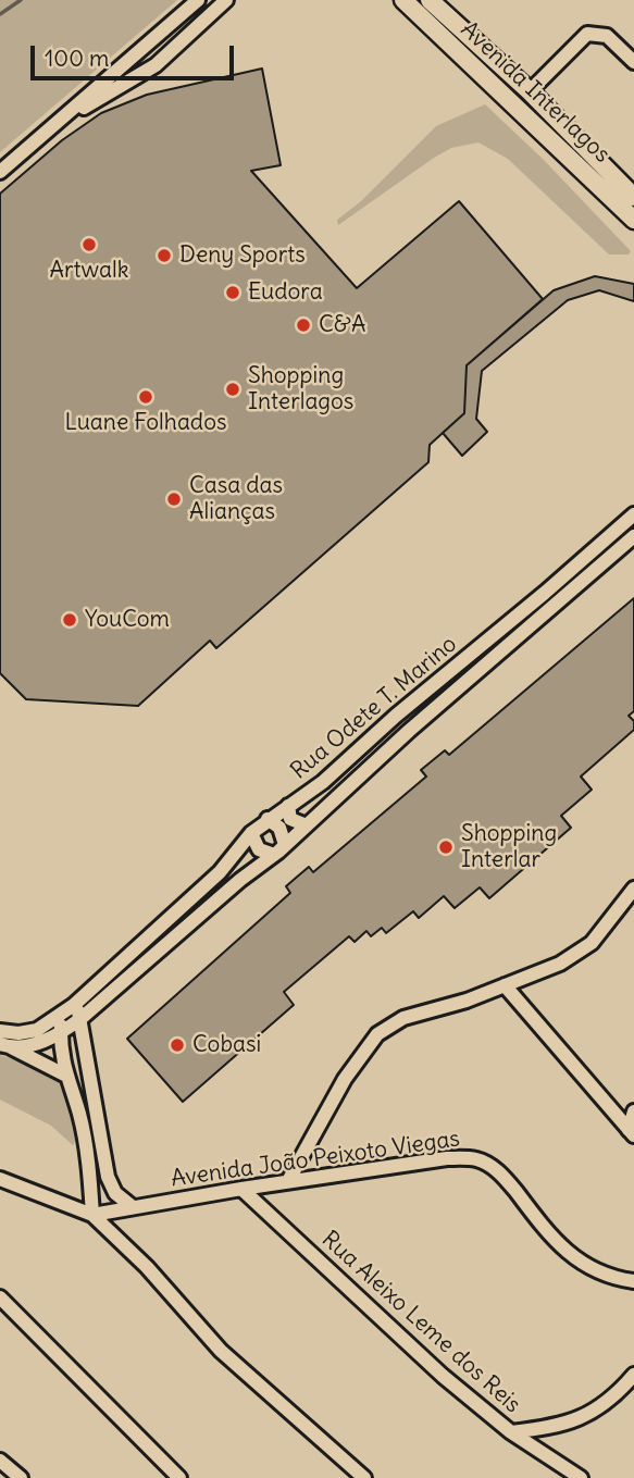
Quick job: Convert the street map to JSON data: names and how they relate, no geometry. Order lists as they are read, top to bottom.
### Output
{
  "streets": {
    "main road": ["Avenida Interlagos"],
    "street": ["Rua Odete T. Marino", "Avenida João Peixoto Viegas", "Rua Aleixo Leme dos Reis"]
  },
  "crossings": [
    ["Avenida João Peixoto Viegas", "Rua Aleixo Leme dos Reis"]
  ],
  "places": [
    "Artwalk",
    "Deny Sports",
    "Eudora",
    "C&A",
    "Shopping Interlagos",
    "Luane Folhados",
    "Casa das Alianças",
    "YouCom",
    "Shopping Interlar",
    "Cobasi"
  ],
  "scale_bar": "100 m"
}
